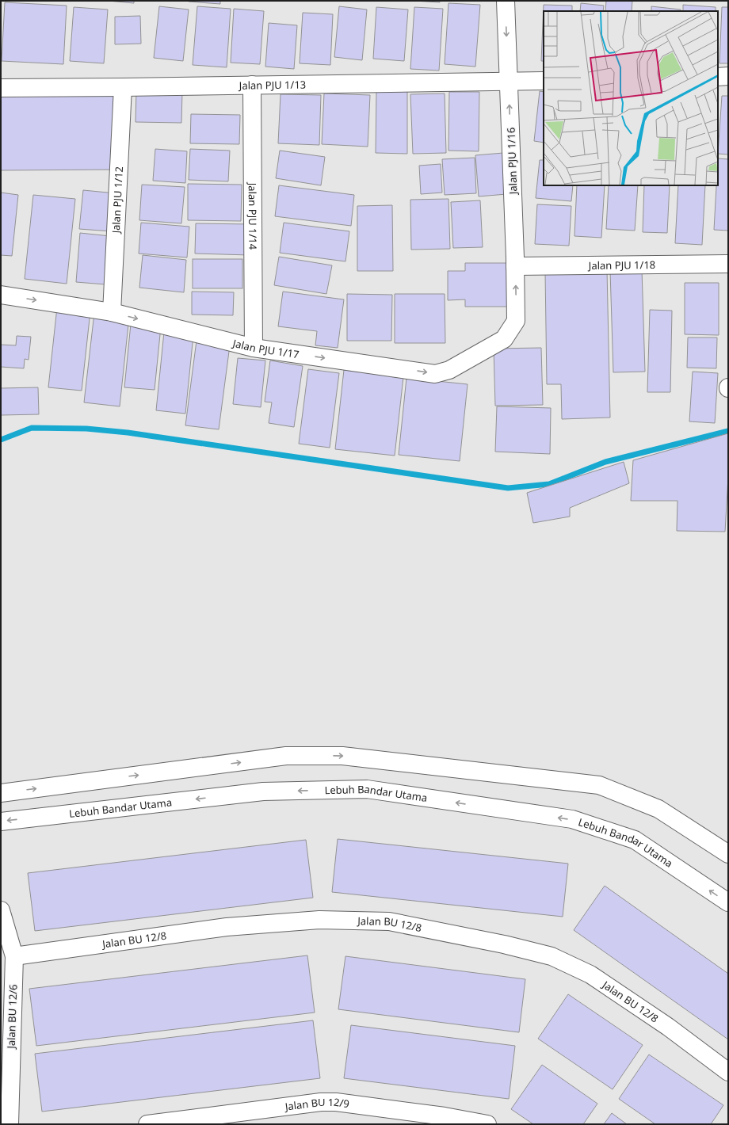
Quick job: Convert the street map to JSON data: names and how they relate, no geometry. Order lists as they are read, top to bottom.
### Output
{
  "streets": {
    "street": [
      "Jalan PJU 1/13",
      "Jalan PJU 1/16",
      "Jalan PJU 1/12",
      "Jalan PJU 1/14",
      "Jalan PJU 1/18",
      "Jalan PJU 1/17",
      "Lebuh Bandar Utama",
      "Jalan BU 12/8",
      "Jalan BU 12/6",
      "Jalan BU 12/9"
    ]
  },
  "crossings": [
    ["Jalan PJU 1/13", "Jalan PJU 1/16"],
    ["Jalan PJU 1/13", "Jalan PJU 1/12"],
    ["Jalan PJU 1/13", "Jalan PJU 1/14"],
    ["Jalan PJU 1/16", "Jalan PJU 1/18"],
    ["Jalan PJU 1/16", "Jalan PJU 1/17"],
    ["Jalan PJU 1/12", "Jalan PJU 1/17"],
    ["Jalan PJU 1/14", "Jalan PJU 1/17"],
    ["Jalan BU 12/8", "Jalan BU 12/6"]
  ],
  "one_way": ["Jalan PJU 1/17"]
}
